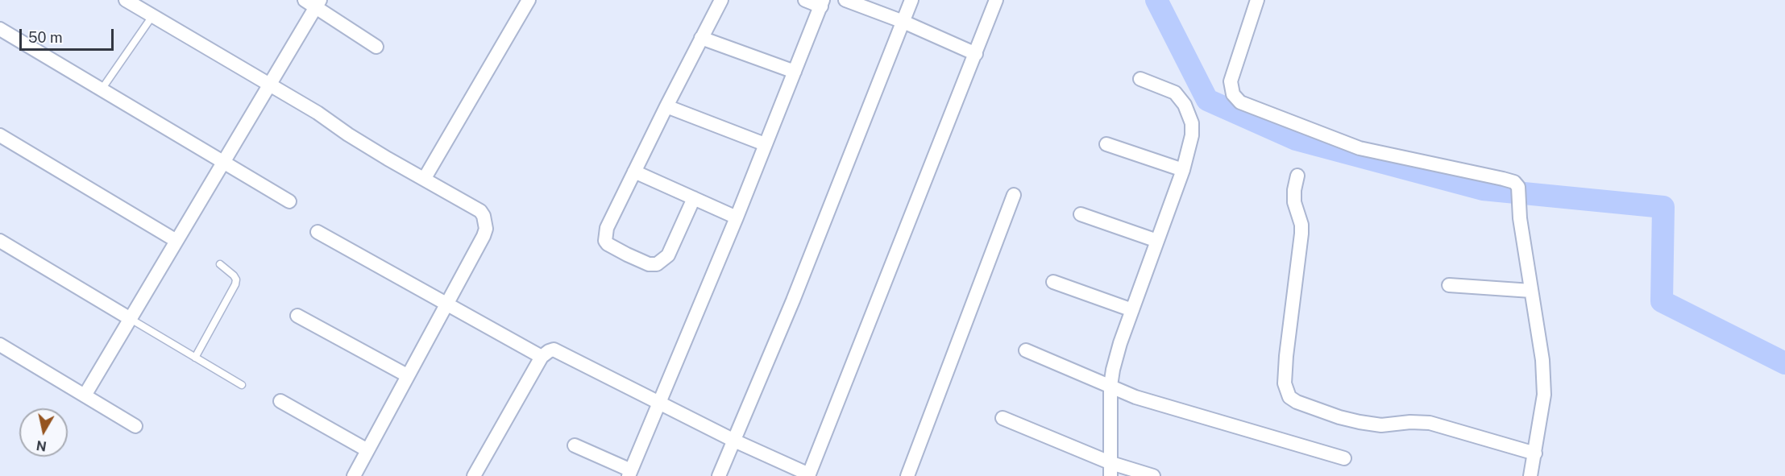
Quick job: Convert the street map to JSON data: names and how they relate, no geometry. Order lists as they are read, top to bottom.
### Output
{
  "scale_bar": "50 m",
  "north": "bottom"
}
